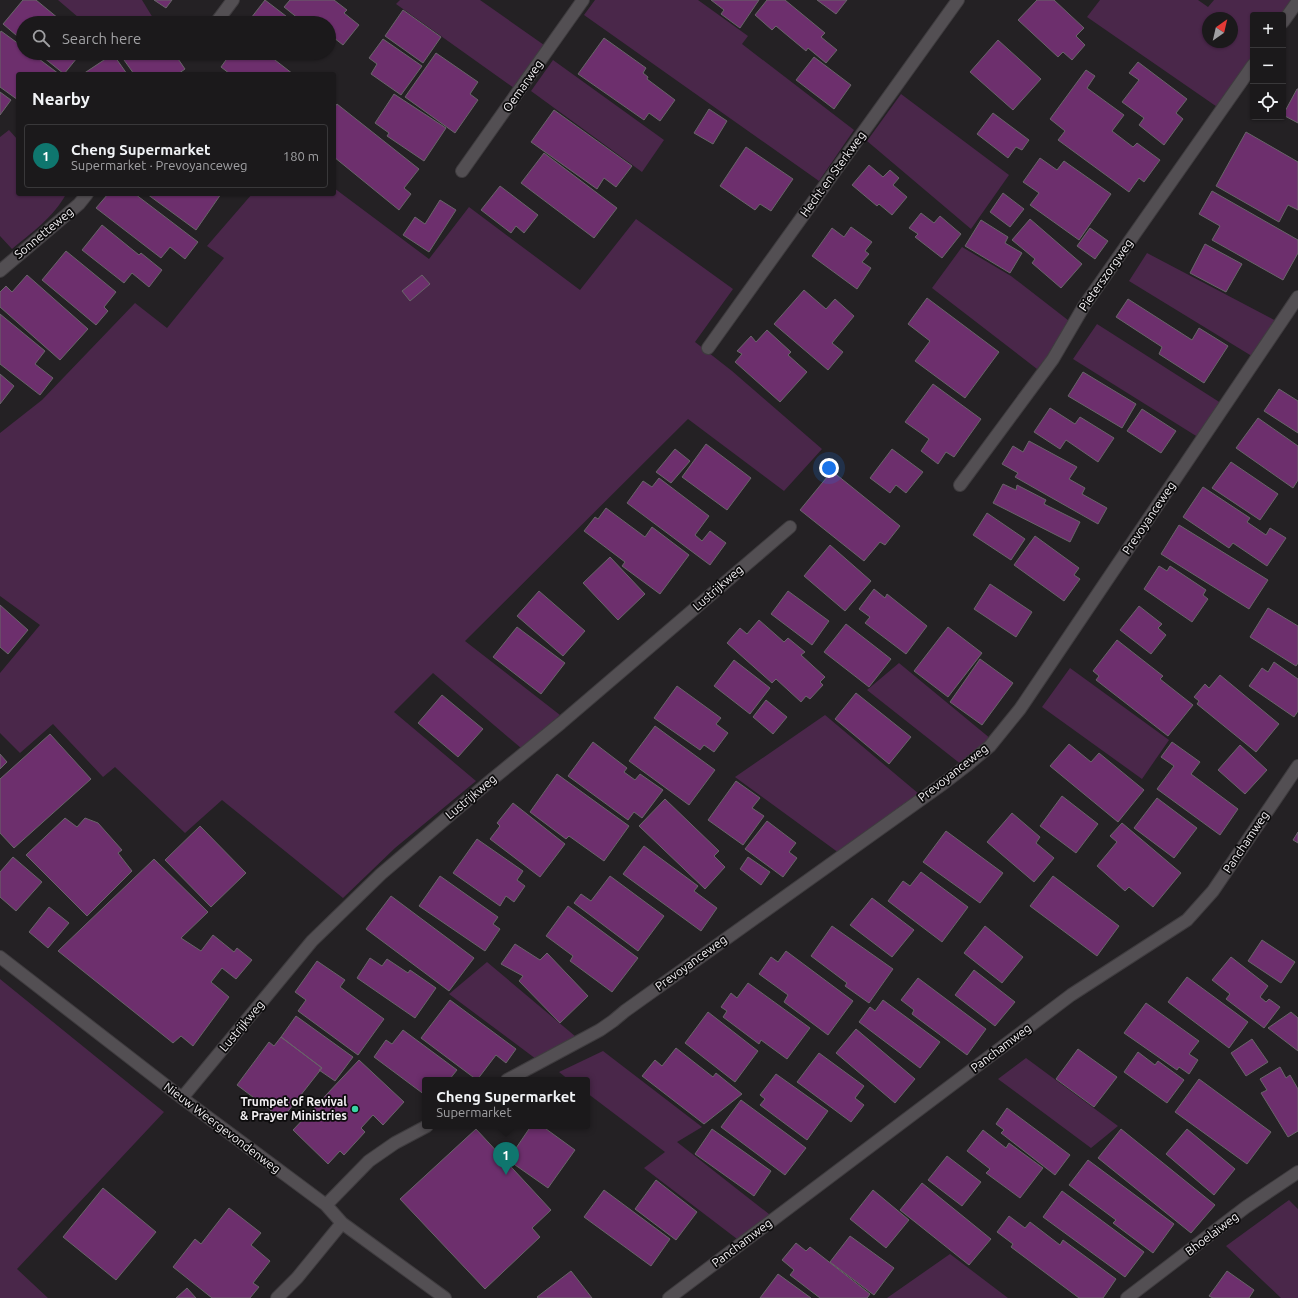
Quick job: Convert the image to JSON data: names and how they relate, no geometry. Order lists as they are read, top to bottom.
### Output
{
  "streets": {
    "street": [
      "Oemarweg",
      "Hecht en Sterkweg",
      "Sonnetteweg",
      "Pieterszorgweg",
      "Prevoyanceweg",
      "Lustrijkweg",
      "Panchamweg",
      "Nieuw Weergevondenweg",
      "Bhoelaiweg"
    ]
  },
  "crossings": [
    ["Lustrijkweg", "Nieuw Weergevondenweg"]
  ],
  "places": ["Trumpet of Revival & Prayer Ministries"],
  "north": "top right",
  "page": {
    "map_buttons": ["+", "−"],
    "search": "Search here",
    "heading": "Nearby",
    "list": [
      {
        "mark": "1",
        "name": "Cheng Supermarket",
        "note": "Supermarket · Prevoyanceweg",
        "value": "180 m"
      }
    ],
    "popup": ["Cheng Supermarket", "Supermarket"],
    "pins": "1"
  }
}
